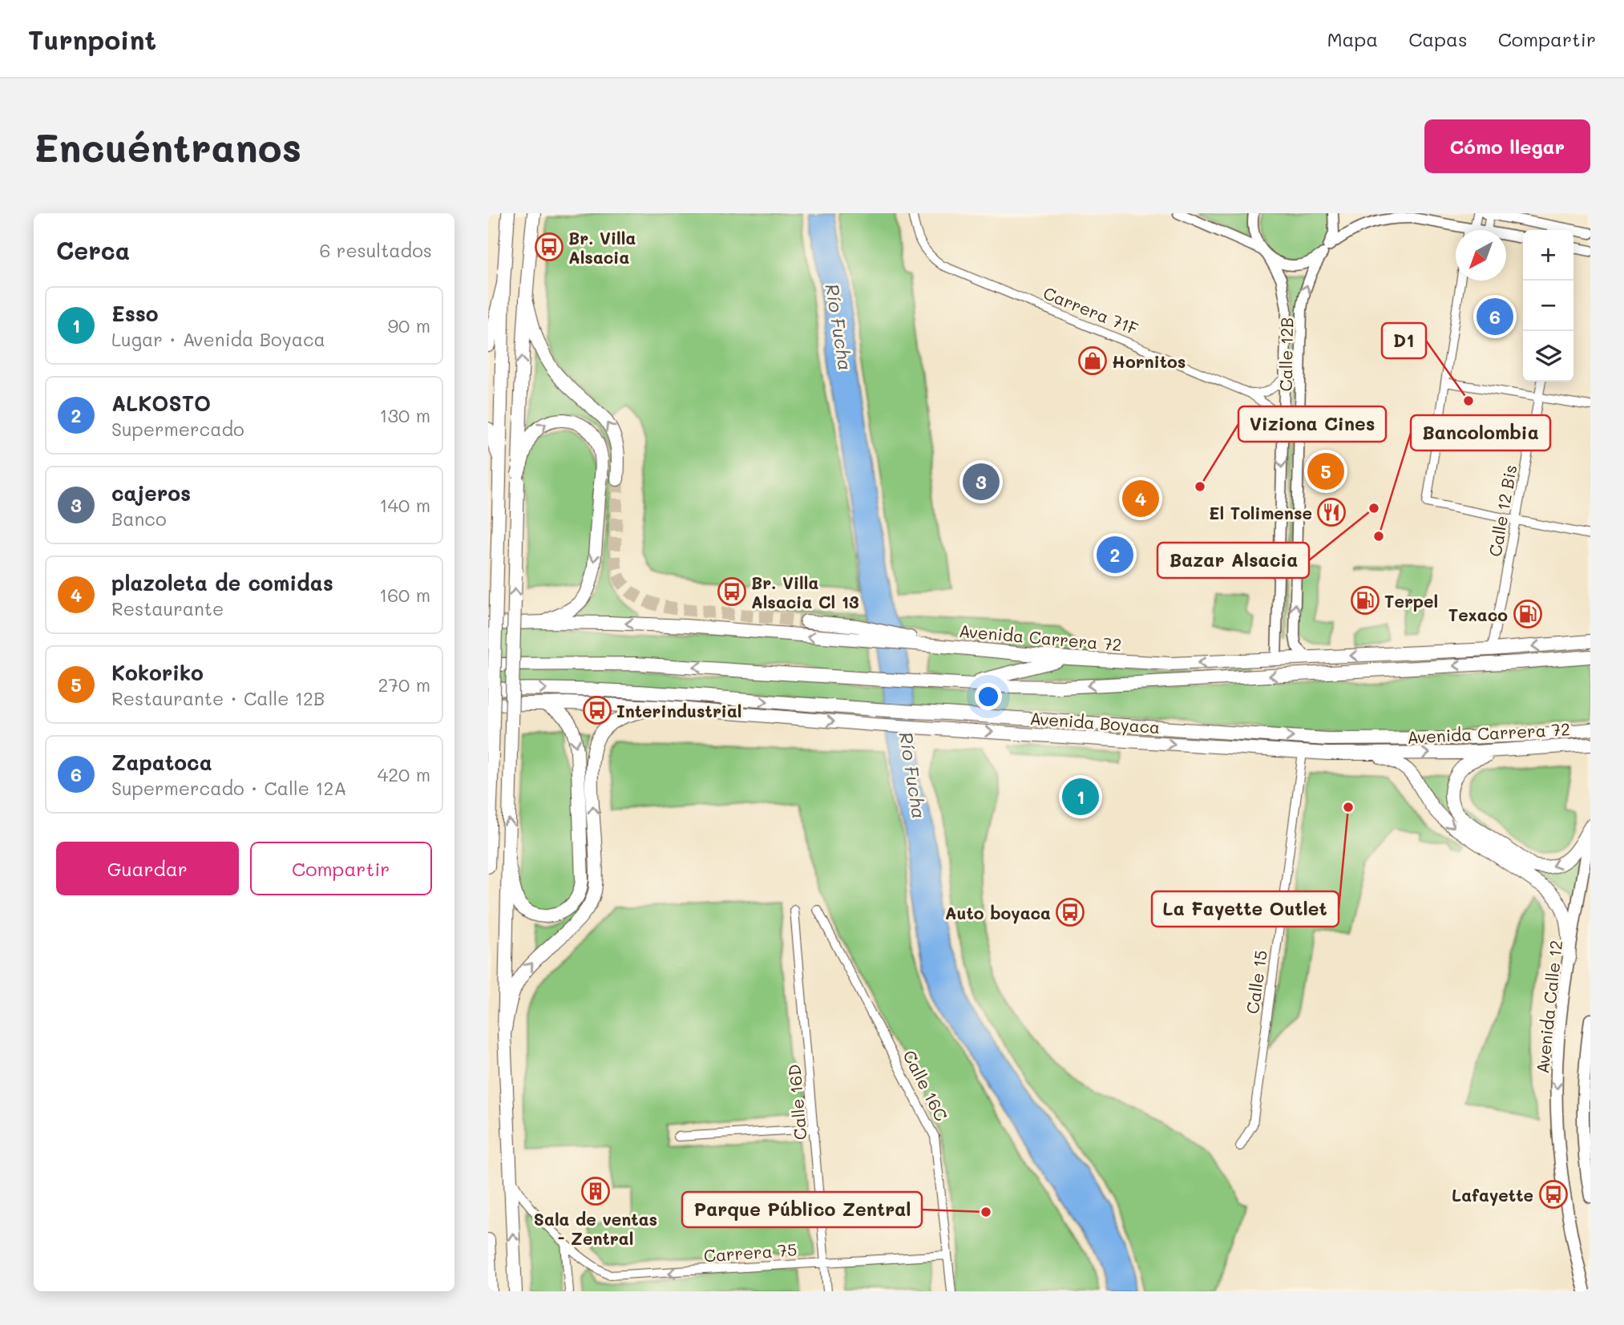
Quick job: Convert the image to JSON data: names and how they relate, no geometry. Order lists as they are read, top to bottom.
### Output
{
  "streets": {
    "main road": ["Avenida Carrera 72", "Avenida Boyaca", "Avenida Calle 12"],
    "street": [
      "Carrera 71F",
      "Calle 12B",
      "Calle 12 Bis",
      "Calle 15",
      "Calle 16C",
      "Calle 16D",
      "Carrera 75"
    ]
  },
  "crossings": [
    ["Carrera 71F", "Calle 12B"],
    ["Calle 12B", "Avenida Carrera 72"],
    ["Calle 12 Bis", "Avenida Carrera 72"],
    ["Avenida Carrera 72", "Avenida Boyaca"],
    ["Avenida Carrera 72", "Calle 15"],
    ["Calle 16C", "Carrera 75"],
    ["Calle 16D", "Carrera 75"]
  ],
  "one_way": ["Carrera 75"],
  "water": ["Río Fucha"],
  "places": {
    "bus stop": [
      "Br. Villa Alsacia",
      "Br. Villa Alsacia Cl 13",
      "Interindustrial",
      "Auto boyaca",
      "Lafayette"
    ],
    "shop": ["Hornitos"],
    "other": [
      "D1",
      "Viziona Cines",
      "Bazar Alsacia",
      "Bancolombia",
      "La Fayette Outlet",
      "Parque Público Zentral"
    ],
    "restaurant": ["El Tolimense"],
    "fuel station": ["Terpel", "Texaco"],
    "building": ["Sala de ventas - Zentral"]
  },
  "north": "bottom left",
  "page": {
    "header": "Turnpoint",
    "nav": ["Mapa", "Capas", "Compartir"],
    "buttons": [
      "Cómo llegar",
      ["Guardar", "Compartir"]
    ],
    "title": "Encuéntranos",
    "heading": ["Cerca", "6 resultados"],
    "map_buttons": ["+", "−"],
    "list": [
      {
        "mark": "1",
        "name": "Esso",
        "note": "Lugar · Avenida Boyaca",
        "value": "90 m"
      },
      {
        "mark": "2",
        "name": "ALKOSTO",
        "note": "Supermercado",
        "value": "130 m"
      },
      {
        "mark": "3",
        "name": "cajeros",
        "note": "Banco",
        "value": "140 m"
      },
      {
        "mark": "4",
        "name": "plazoleta de comidas",
        "note": "Restaurante",
        "value": "160 m"
      },
      {
        "mark": "5",
        "name": "Kokoriko",
        "note": "Restaurante · Calle 12B",
        "value": "270 m"
      },
      {
        "mark": "6",
        "name": "Zapatoca",
        "note": "Supermercado · Calle 12A",
        "value": "420 m"
      }
    ],
    "pins": [
      "6",
      "5",
      "3",
      "4",
      "2",
      "1"
    ]
  }
}
